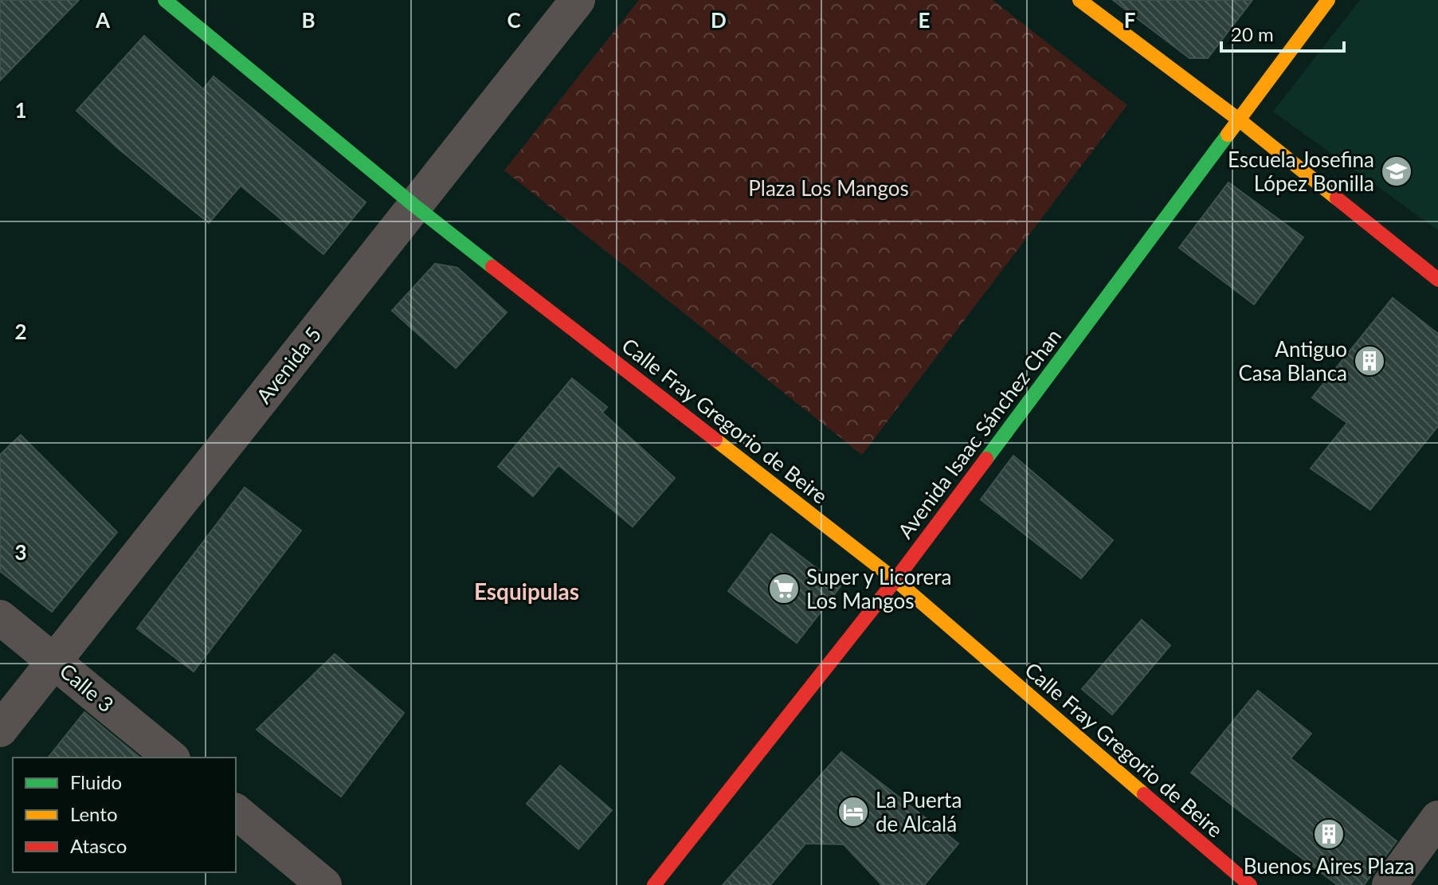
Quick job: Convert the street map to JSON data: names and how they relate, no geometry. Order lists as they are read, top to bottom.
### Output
{
  "streets": {
    "street": [
      "Avenida 5",
      "Calle Fray Gregorio de Beire",
      "Avenida Isaac Sánchez Chan",
      "Calle 3"
    ]
  },
  "crossings": [
    ["Avenida 5", "Calle Fray Gregorio de Beire"],
    ["Avenida 5", "Calle 3"],
    ["Calle Fray Gregorio de Beire", "Avenida Isaac Sánchez Chan"]
  ],
  "districts": ["Esquipulas"],
  "parks": ["Plaza Los Mangos"],
  "places": {
    "school or university": ["Escuela Josefina López Bonilla"],
    "building": ["Antiguo Casa Blanca", "Buenos Aires Plaza"],
    "supermarket": ["Super y Licorera Los Mangos"],
    "hotel": ["La Puerta de Alcalá"]
  },
  "legend": ["Fluido", "Lento", "Atasco"],
  "scale_bar": "20 m",
  "grid": {
    "columns": [
      "A",
      "B",
      "C",
      "D",
      "E",
      "F"
    ],
    "rows": ["1", "2", "3"]
  }
}
